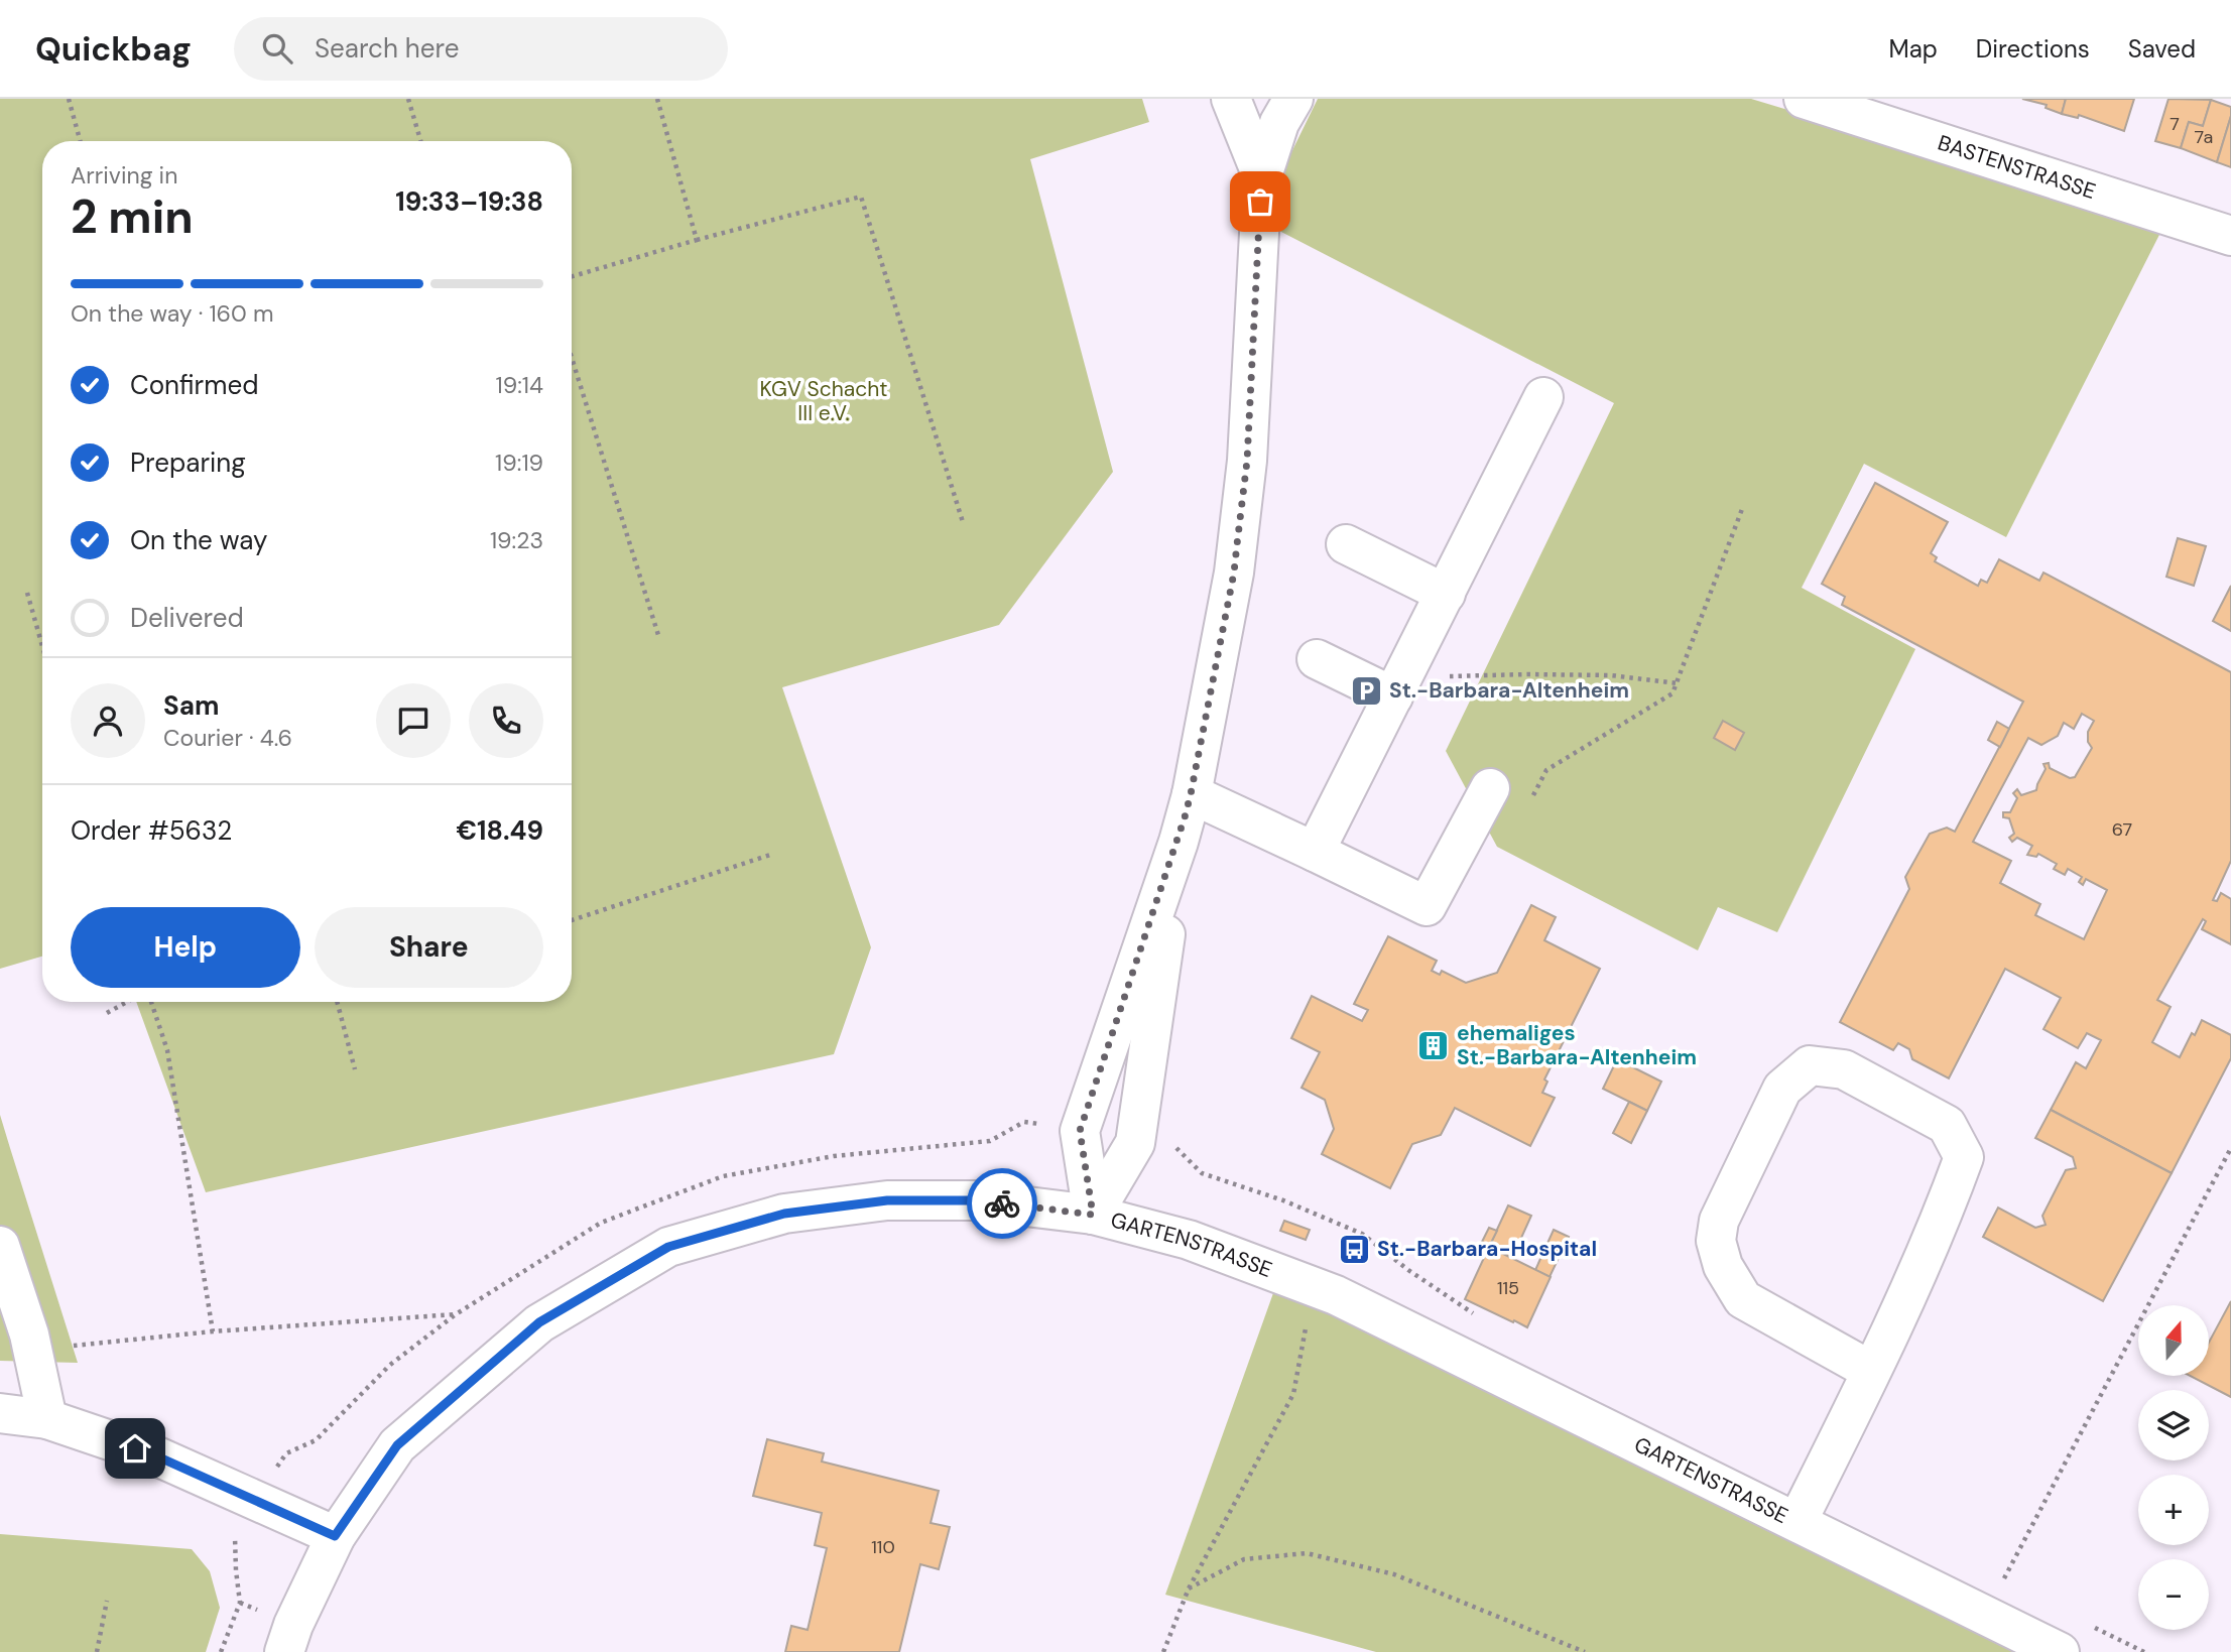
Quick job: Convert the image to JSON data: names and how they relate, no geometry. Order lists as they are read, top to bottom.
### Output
{
  "streets": {
    "street": ["BASTENSTRASSE", "GARTENSTRASSE"]
  },
  "parks": ["KGV Schacht III e.V."],
  "places": {
    "parking": ["St.-Barbara-Altenheim"],
    "building": ["ehemaliges St.-Barbara-Altenheim"],
    "bus stop": ["St.-Barbara-Hospital"]
  },
  "house_numbers": [
    "7",
    "7a",
    "67",
    "115",
    "110"
  ],
  "north": "top",
  "page": {
    "header": "Quickbag",
    "search": "Search here",
    "nav": ["Map", "Directions", "Saved"],
    "heading": ["2 min", "Arriving in", "19:33–19:38"],
    "panel": [
      "Sam",
      "Courier · 4.6",
      "Order #5632",
      "€18.49"
    ],
    "bar": "On the way · 160 m",
    "list": [
      ["Confirmed", "19:14"],
      ["Preparing", "19:19"],
      ["On the way", "19:23"],
      "Delivered"
    ],
    "buttons": ["Help", "Share"],
    "map_buttons": ["+", "−"]
  }
}
